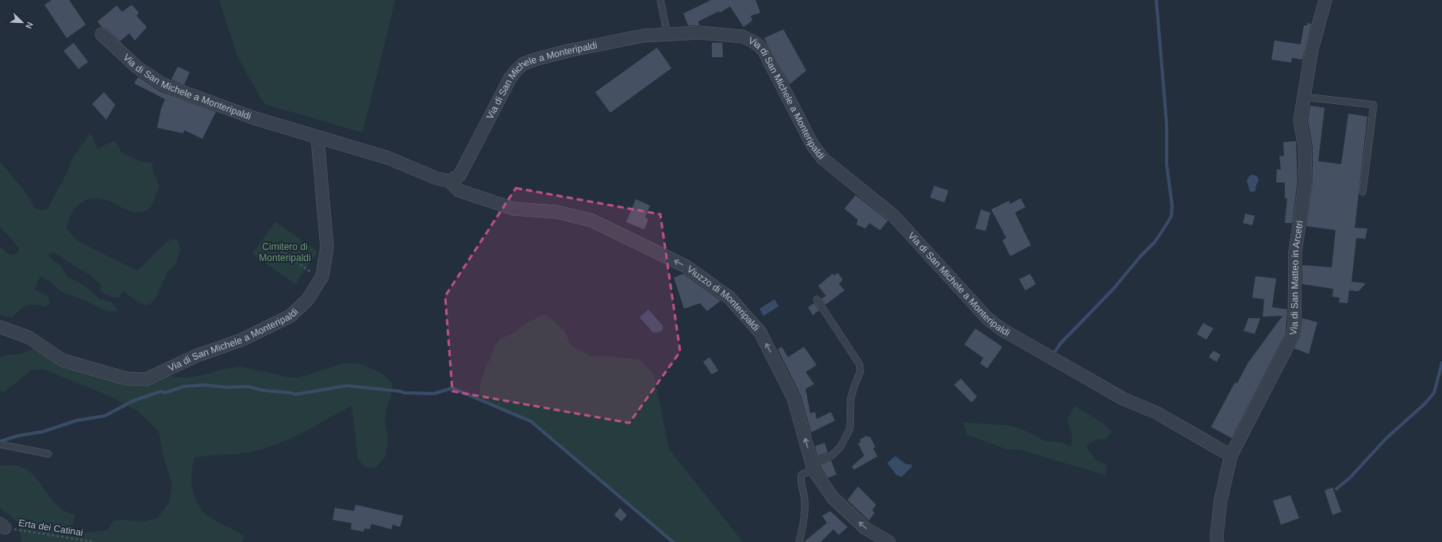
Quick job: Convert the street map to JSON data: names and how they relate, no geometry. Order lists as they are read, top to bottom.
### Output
{
  "streets": {
    "street": ["Via di San Michele a Monteripaldi", "Via di San Matteo in Arcetri", "Viuzzo di Monteripaldi"],
    "path": ["Erta dei Catinai"]
  },
  "crossings": [
    ["Via di San Michele a Monteripaldi", "Via di San Matteo in Arcetri"],
    ["Via di San Michele a Monteripaldi", "Viuzzo di Monteripaldi"]
  ],
  "one_way": ["Viuzzo di Monteripaldi"],
  "parks": ["Cimitero di Monteripaldi"],
  "north": "bottom right"
}
